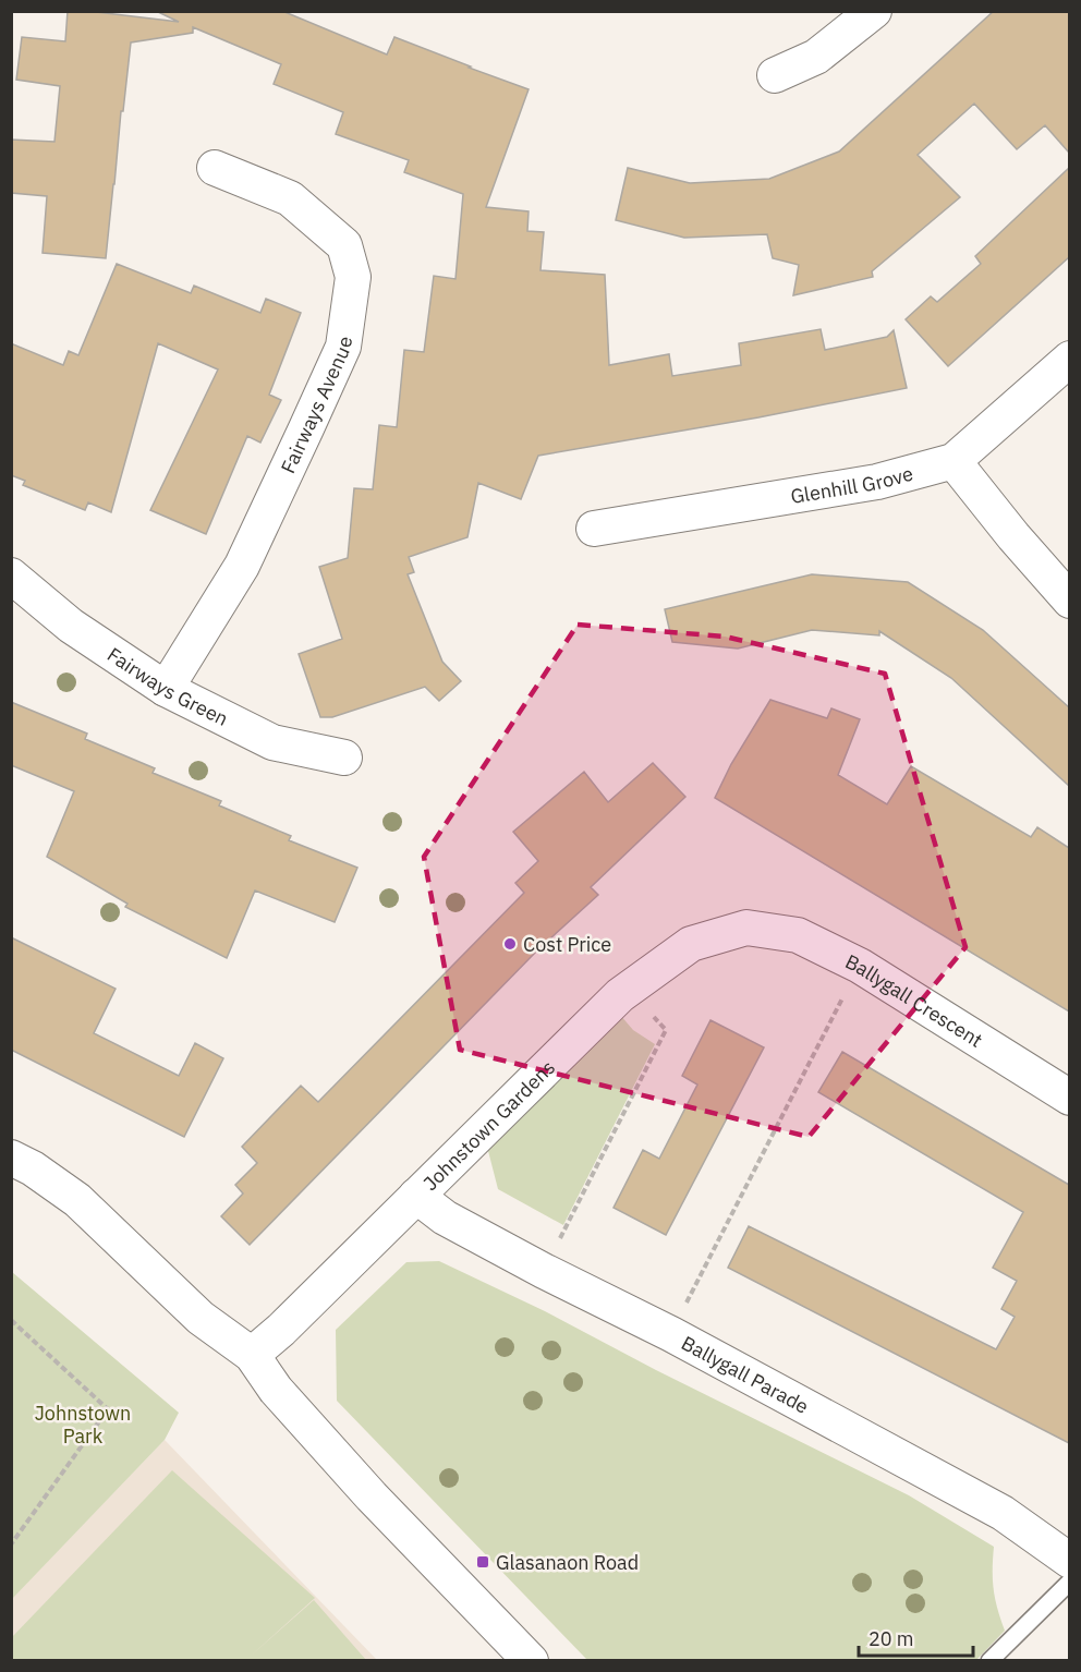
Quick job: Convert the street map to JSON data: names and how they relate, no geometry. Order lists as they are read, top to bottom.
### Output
{
  "streets": {
    "street": [
      "Fairways Avenue",
      "Glenhill Grove",
      "Fairways Green",
      "Ballygall Crescent",
      "Johnstown Gardens",
      "Ballygall Parade"
    ]
  },
  "crossings": [
    ["Fairways Avenue", "Fairways Green"],
    ["Ballygall Crescent", "Johnstown Gardens"],
    ["Johnstown Gardens", "Ballygall Parade"]
  ],
  "parks": ["Johnstown Park"],
  "places": {
    "other": ["Cost Price"],
    "transit": ["Glasanaon Road"]
  },
  "scale_bar": "20 m"
}
